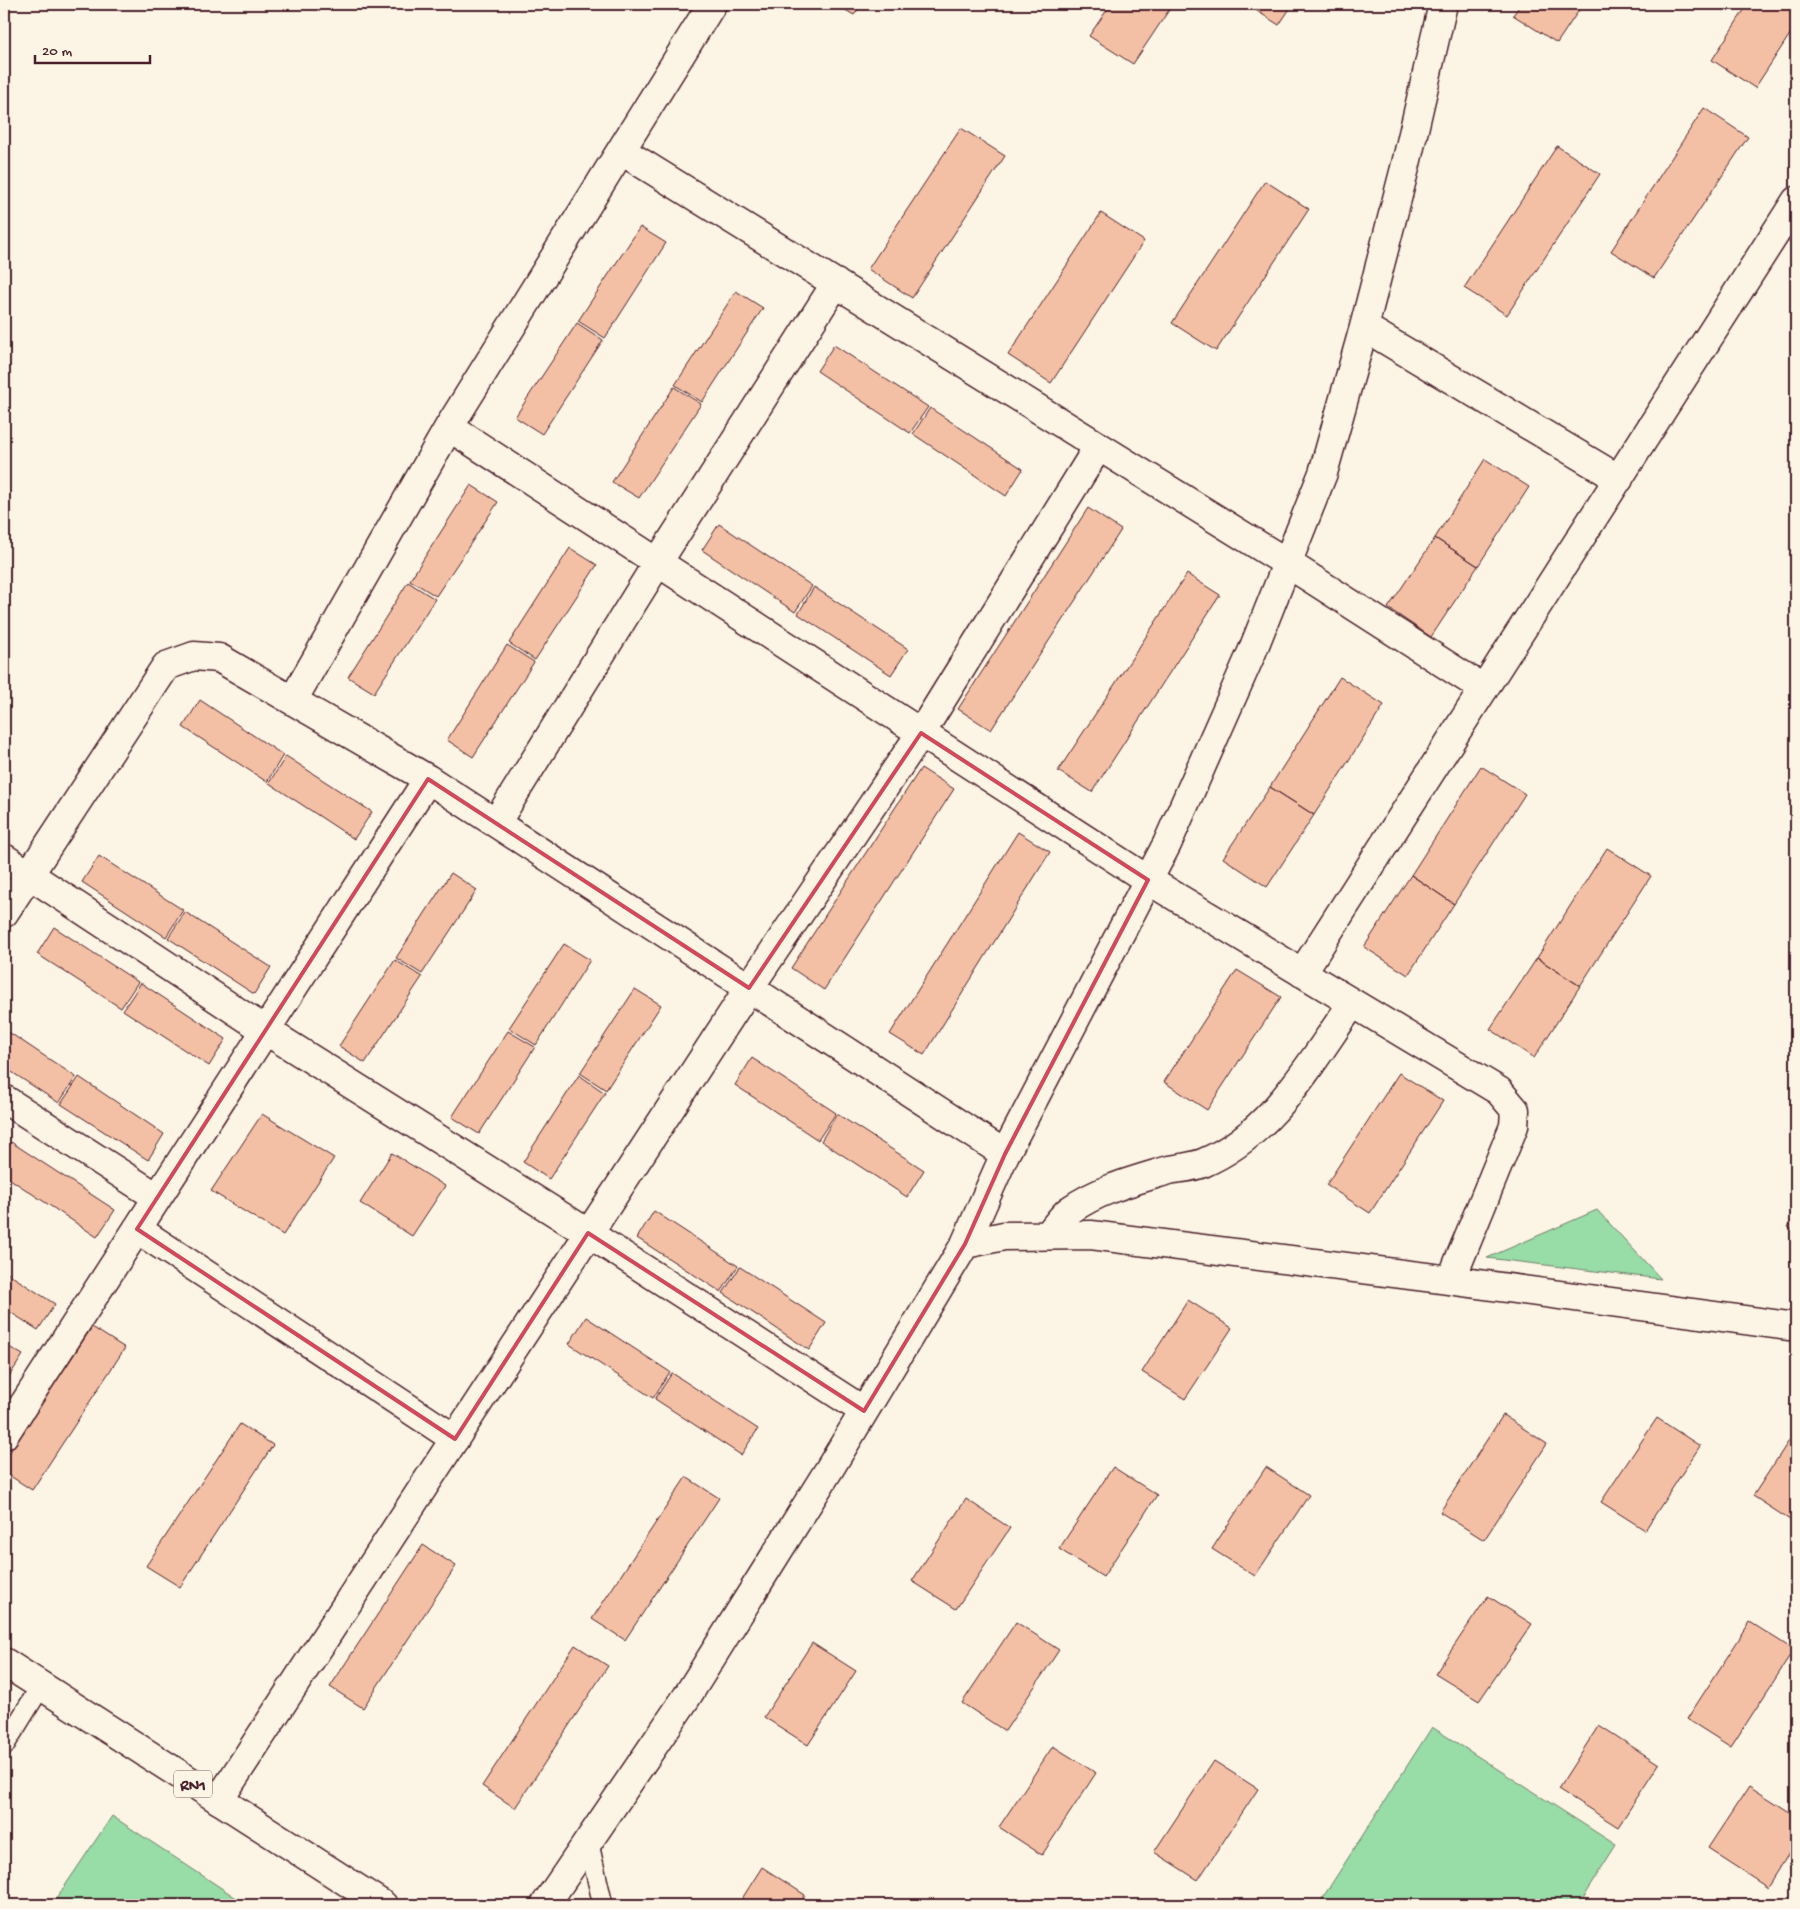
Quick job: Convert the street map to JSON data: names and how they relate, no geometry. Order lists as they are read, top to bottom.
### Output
{
  "streets": {
    "main road": ["RN1"]
  },
  "scale_bar": "20 m"
}
